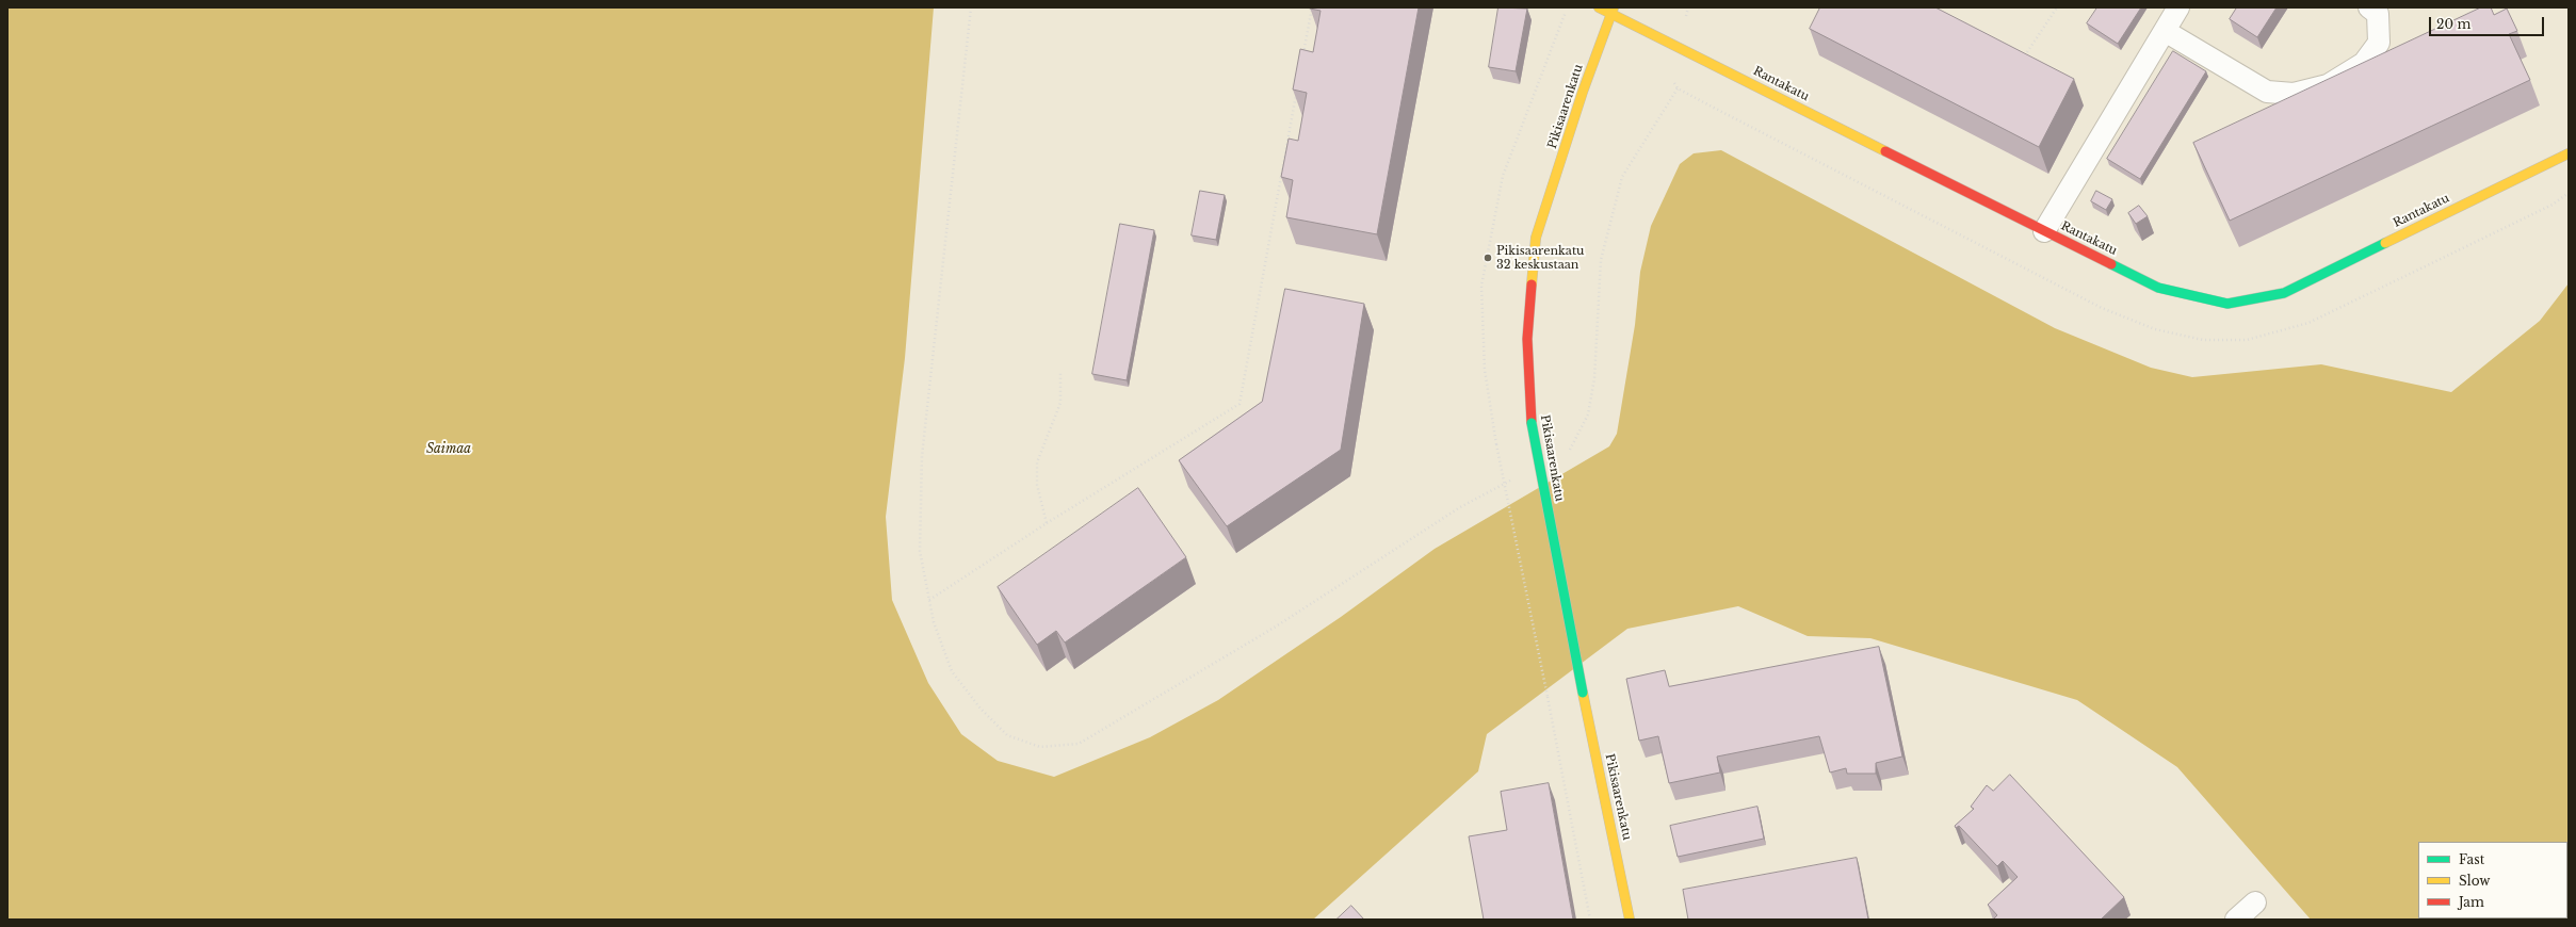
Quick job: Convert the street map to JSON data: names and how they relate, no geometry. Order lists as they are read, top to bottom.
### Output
{
  "streets": {
    "street": ["Rantakatu", "Pikisaarenkatu"]
  },
  "crossings": [
    ["Rantakatu", "Pikisaarenkatu"]
  ],
  "water": ["Saimaa"],
  "places": ["Pikisaarenkatu 32 keskustaan"],
  "legend": ["Fast", "Slow", "Jam"],
  "scale_bar": "20 m"
}
